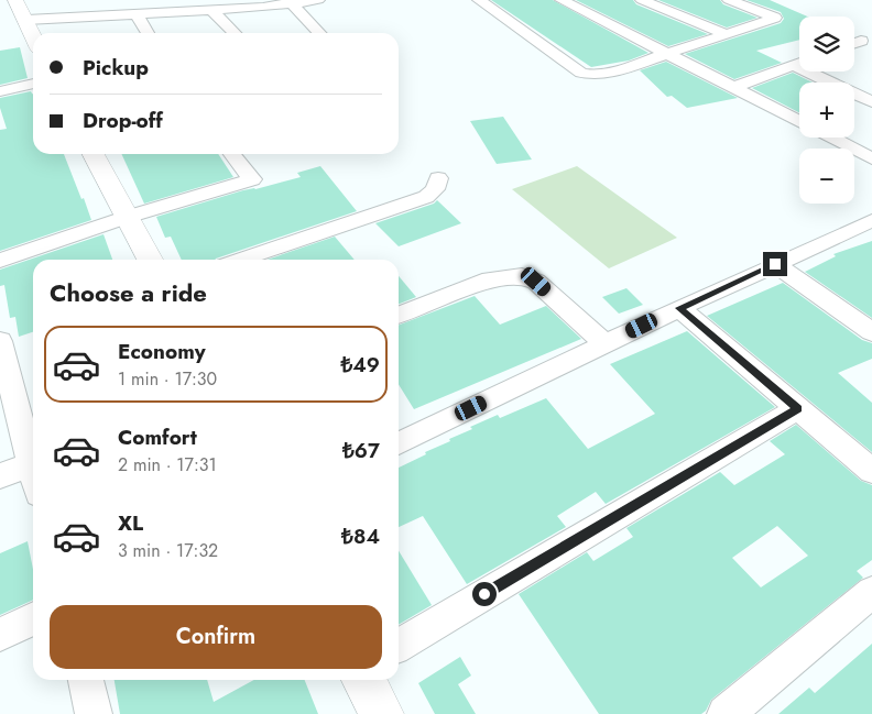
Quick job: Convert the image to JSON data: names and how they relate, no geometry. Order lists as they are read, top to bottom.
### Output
{
  "page": {
    "map_buttons": ["+", "−"],
    "banner": ["Pickup", "Drop-off"],
    "heading": "Choose a ride",
    "list": [
      {
        "name": "Economy",
        "note": "1 min · 17:30",
        "value": "₺49"
      },
      {
        "name": "Comfort",
        "note": "2 min · 17:31",
        "value": "₺67"
      },
      {
        "name": "XL",
        "note": "3 min · 17:32",
        "value": "₺84"
      }
    ],
    "buttons": "Confirm"
  }
}
